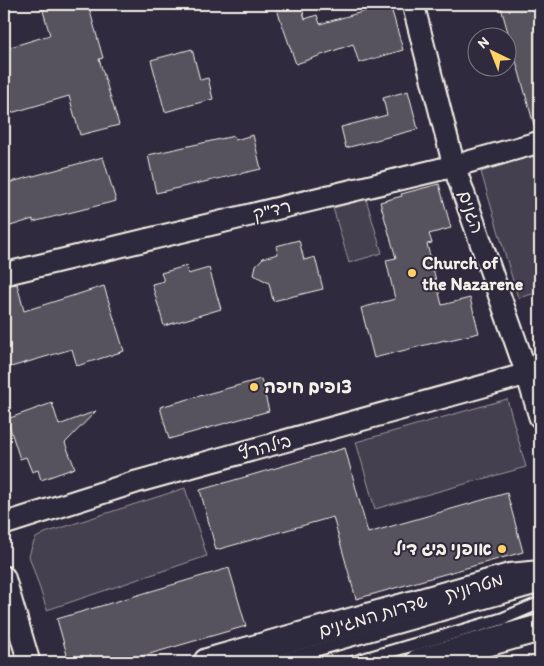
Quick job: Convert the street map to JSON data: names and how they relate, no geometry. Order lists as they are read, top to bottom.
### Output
{
  "streets": {
    "street": [
      "רד\"ק",
      "הגנים",
      "בילהרץ",
      "שדרות המגינים"
    ],
    "lane": ["מטרונית"]
  },
  "crossings": [
    ["רד\"ק", "הגנים"],
    ["הגנים", "בילהרץ"]
  ],
  "places": ["Church of the Nazarene", "צופים חיפה", "אופני ביג דיל"],
  "north": "top left"
}
